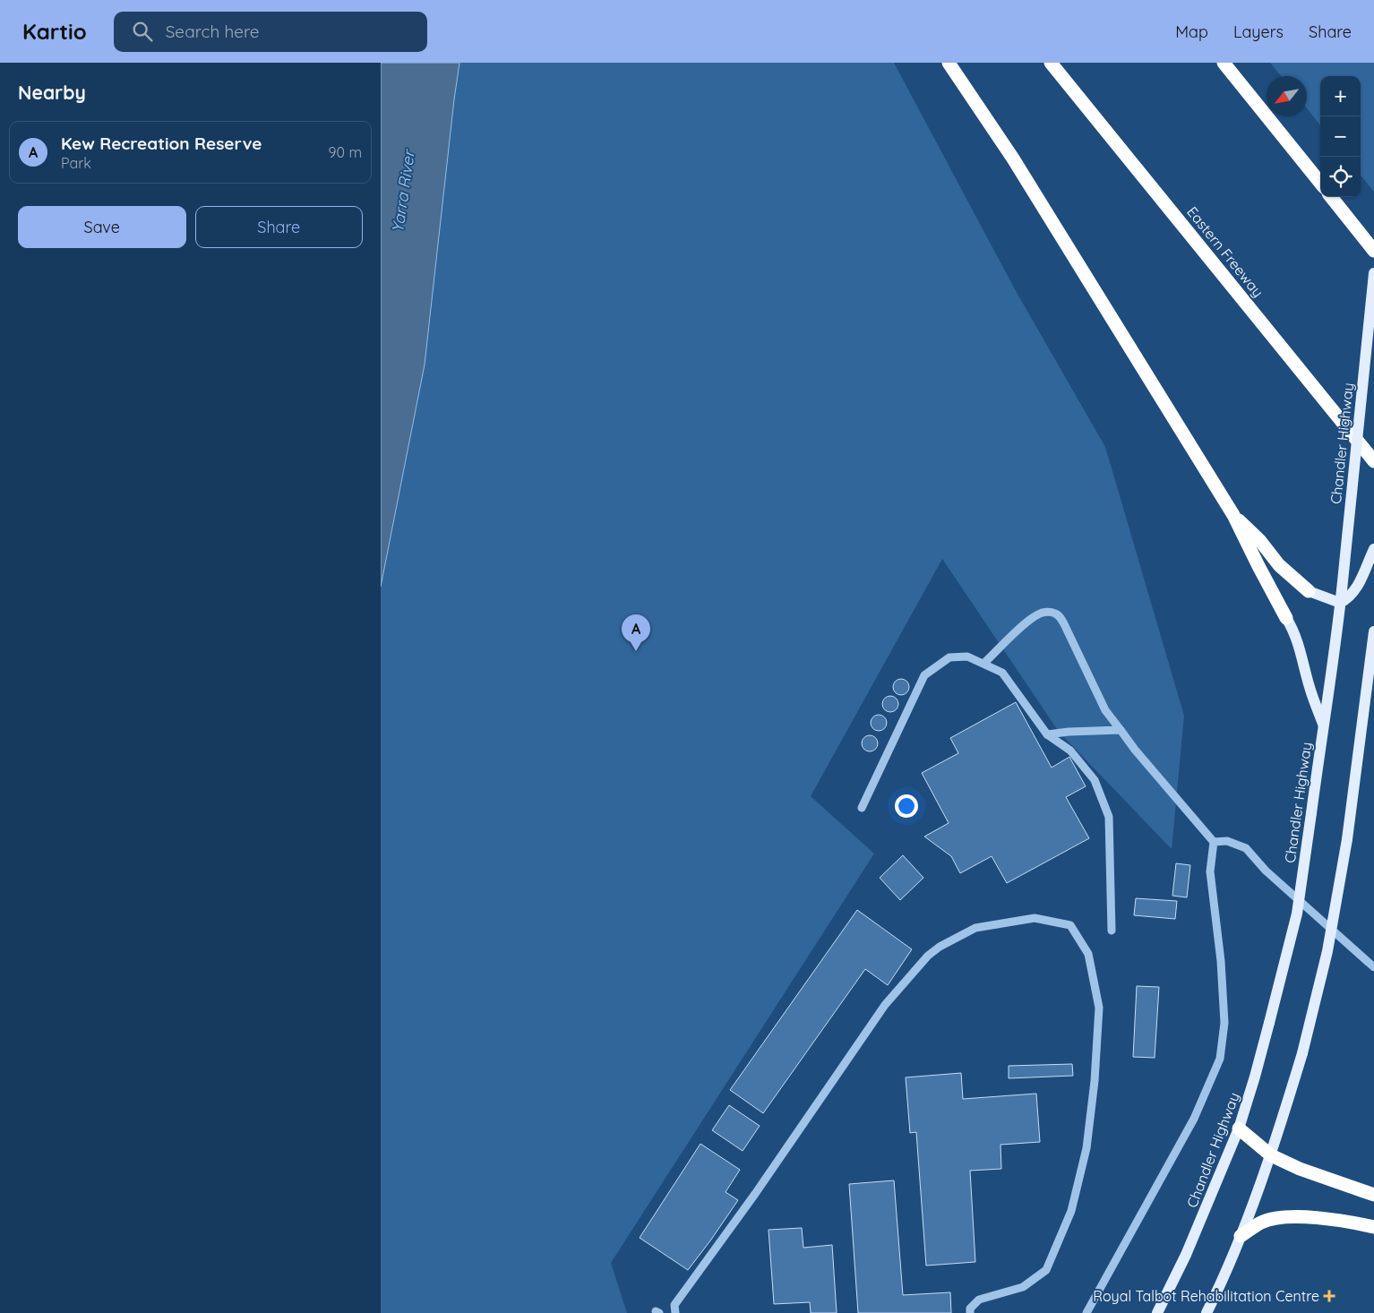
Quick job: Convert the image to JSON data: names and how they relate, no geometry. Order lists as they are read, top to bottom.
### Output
{
  "streets": {
    "highway": ["Eastern Freeway"],
    "main road": ["Chandler Highway"]
  },
  "water": ["Yarra River"],
  "places": {
    "health": ["Royal Talbot Rehabilitation Centre"]
  },
  "north": "bottom left",
  "page": {
    "header": "Kartio",
    "search": "Search here",
    "nav": ["Map", "Layers", "Share"],
    "heading": "Nearby",
    "map_buttons": ["+", "−"],
    "list": [
      {
        "mark": "A",
        "name": "Kew Recreation Reserve",
        "note": "Park",
        "value": "90 m"
      }
    ],
    "buttons": ["Save", "Share"],
    "pins": "A"
  }
}
